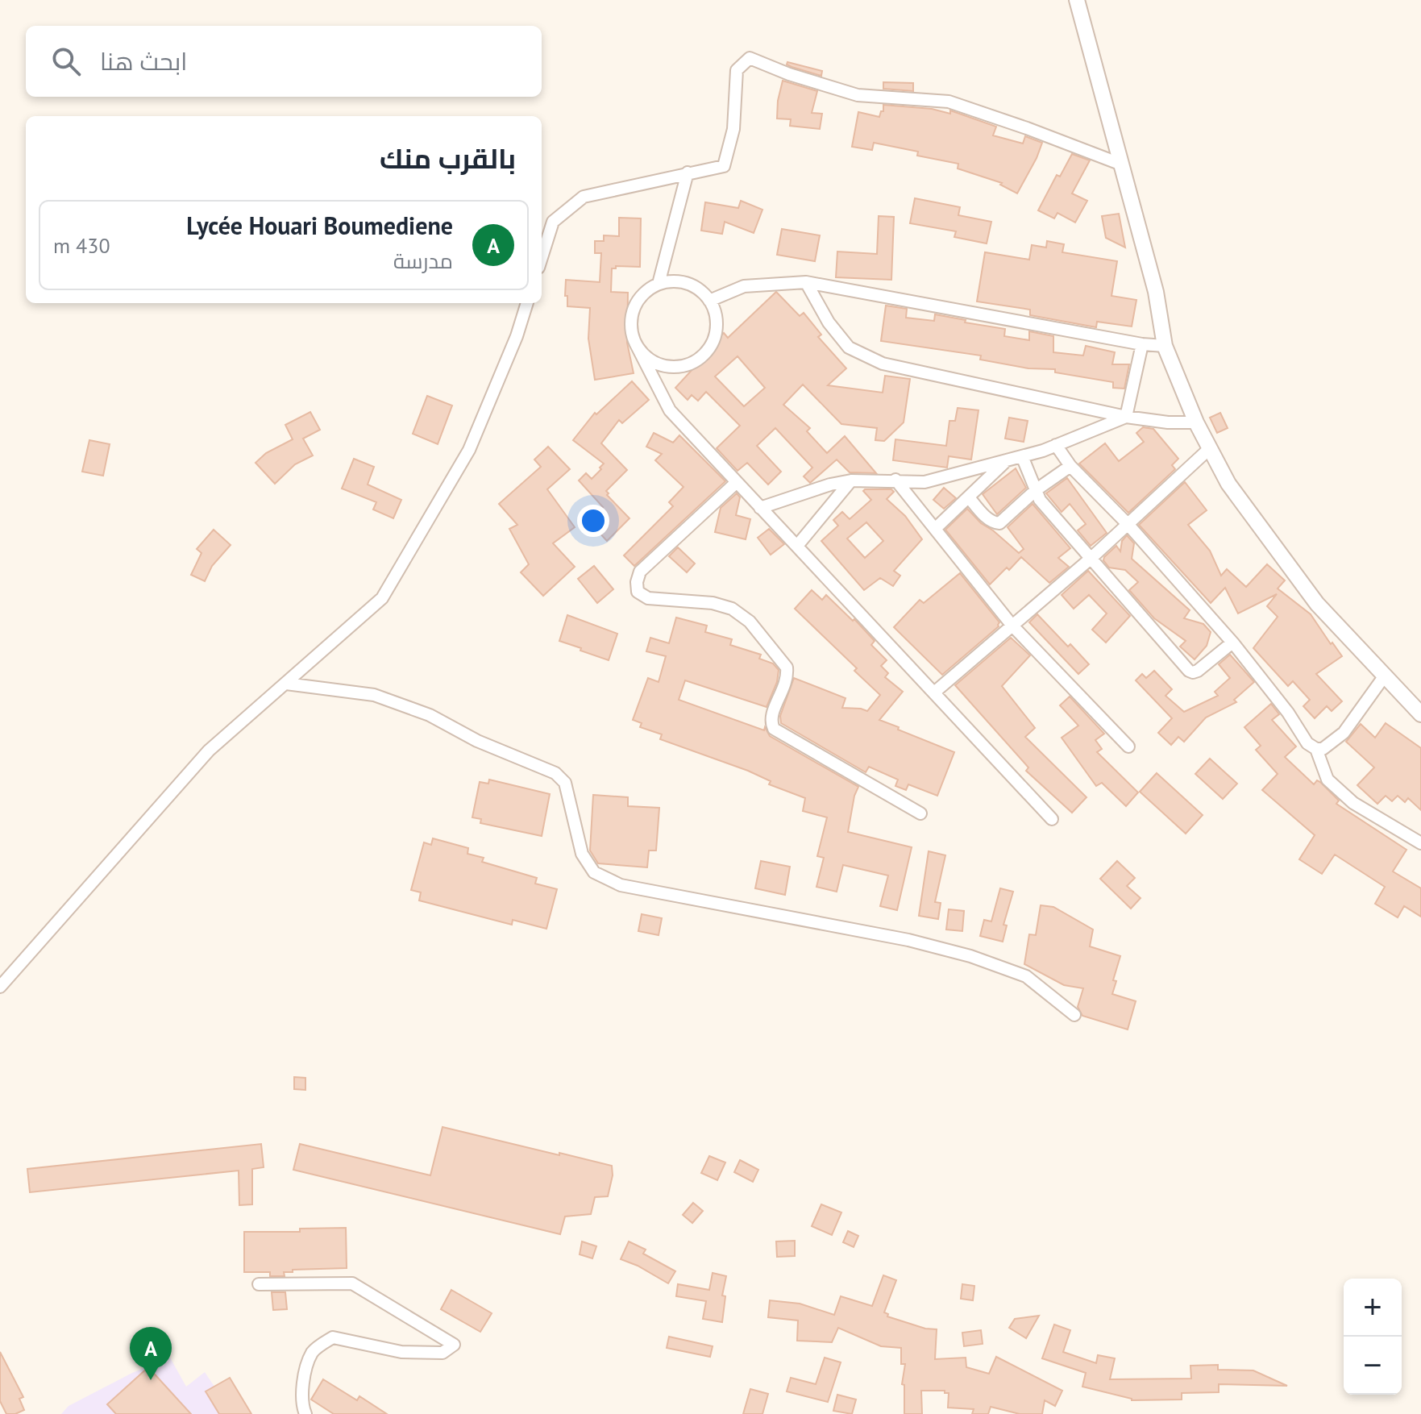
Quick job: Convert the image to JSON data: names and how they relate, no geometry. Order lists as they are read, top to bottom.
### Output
{
  "page": {
    "search": "ابحث هنا",
    "heading": "بالقرب منك",
    "list": [
      {
        "mark": "A",
        "name": "Lycée Houari Boumediene",
        "note": "مدرسة",
        "value": "430 m"
      }
    ],
    "map_buttons": ["+", "−"],
    "pins": "A"
  }
}
